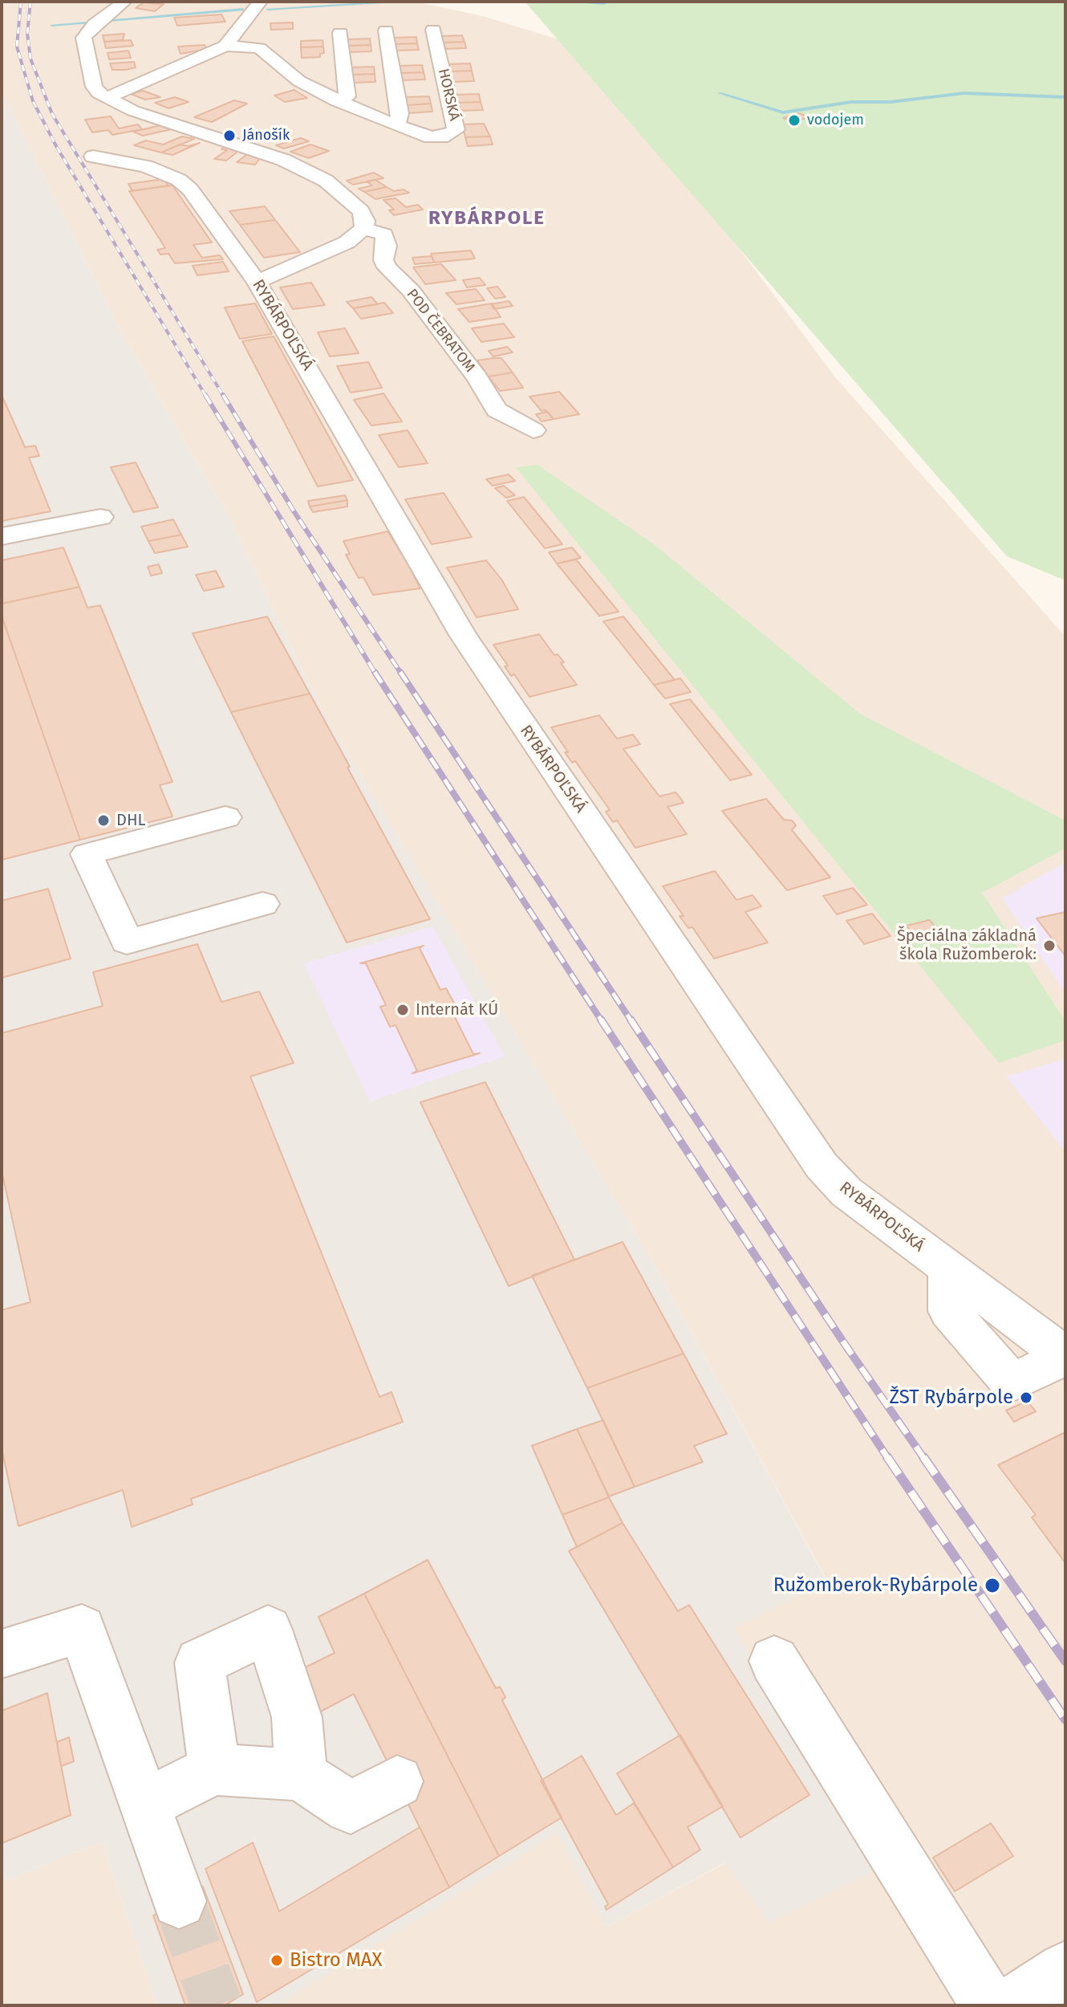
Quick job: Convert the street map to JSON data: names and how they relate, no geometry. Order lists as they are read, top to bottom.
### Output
{
  "streets": {
    "street": ["HORSKÁ", "RYBÁRPOĽSKÁ", "POD ČEBRATOM"]
  },
  "districts": ["RYBÁRPOLE"],
  "places": [
    "vodojem",
    "Jánošík",
    "DHL",
    "Špeciálna základná škola Ružomberok:",
    "Internát KÚ",
    "ŽST Rybárpole",
    "Ružomberok-Rybárpole",
    "Bistro MAX"
  ]
}
